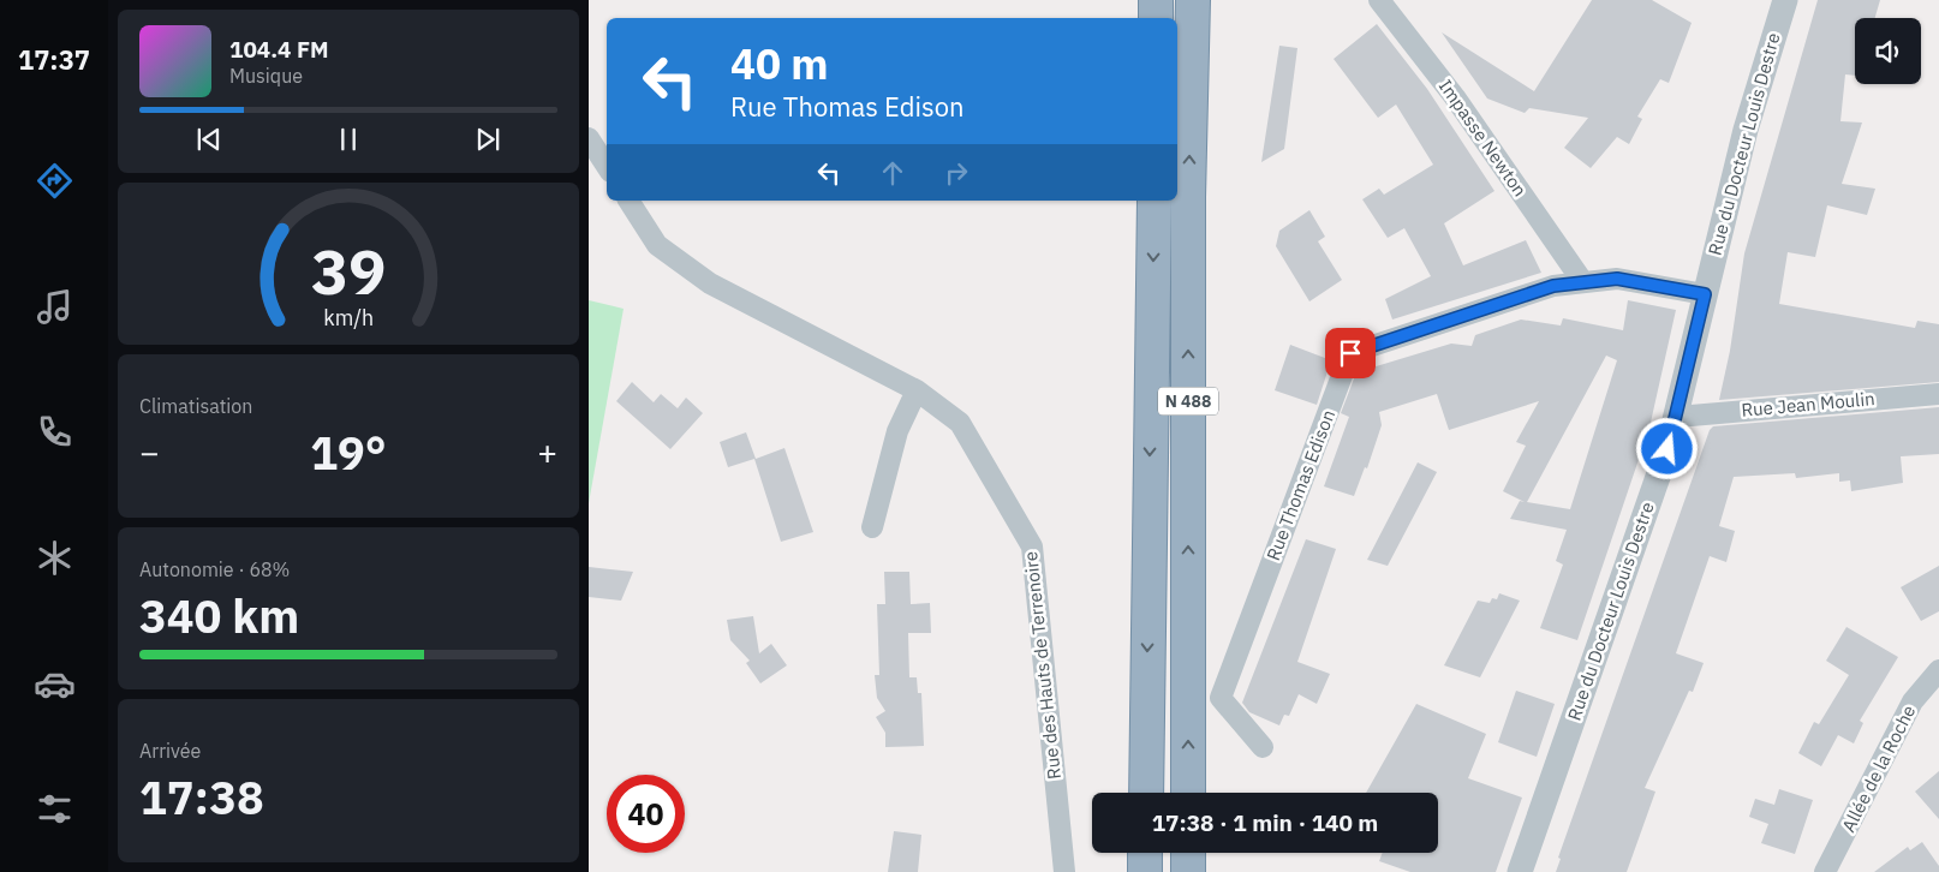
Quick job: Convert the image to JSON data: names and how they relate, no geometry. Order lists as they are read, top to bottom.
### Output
{
  "streets": {
    "highway": ["N 488"],
    "street": [
      "Impasse Newton",
      "Rue du Docteur Louis Destre",
      "Rue Jean Moulin",
      "Rue Thomas Edison",
      "Rue des Hauts de Terrenoire",
      "Allée de la Roche"
    ]
  },
  "crossings": [
    ["Impasse Newton", "Rue Thomas Edison"],
    ["Rue du Docteur Louis Destre", "Rue Jean Moulin"],
    ["Rue du Docteur Louis Destre", "Rue Thomas Edison"]
  ],
  "page": {
    "tabs": "17:37",
    "turn": ["40 m", "Rue Thomas Edison"],
    "song": ["104.4 FM", "Musique"],
    "tile": [
      "Climatisation",
      ["Autonomie · 68%", "340 km"],
      ["Arrivée", "17:38"]
    ],
    "heat": ["−", "19°", "+"],
    "limit": "40",
    "trip": "17:38 · 1 min · 140 m",
    "gauge": ["39", "km/h"]
  }
}
